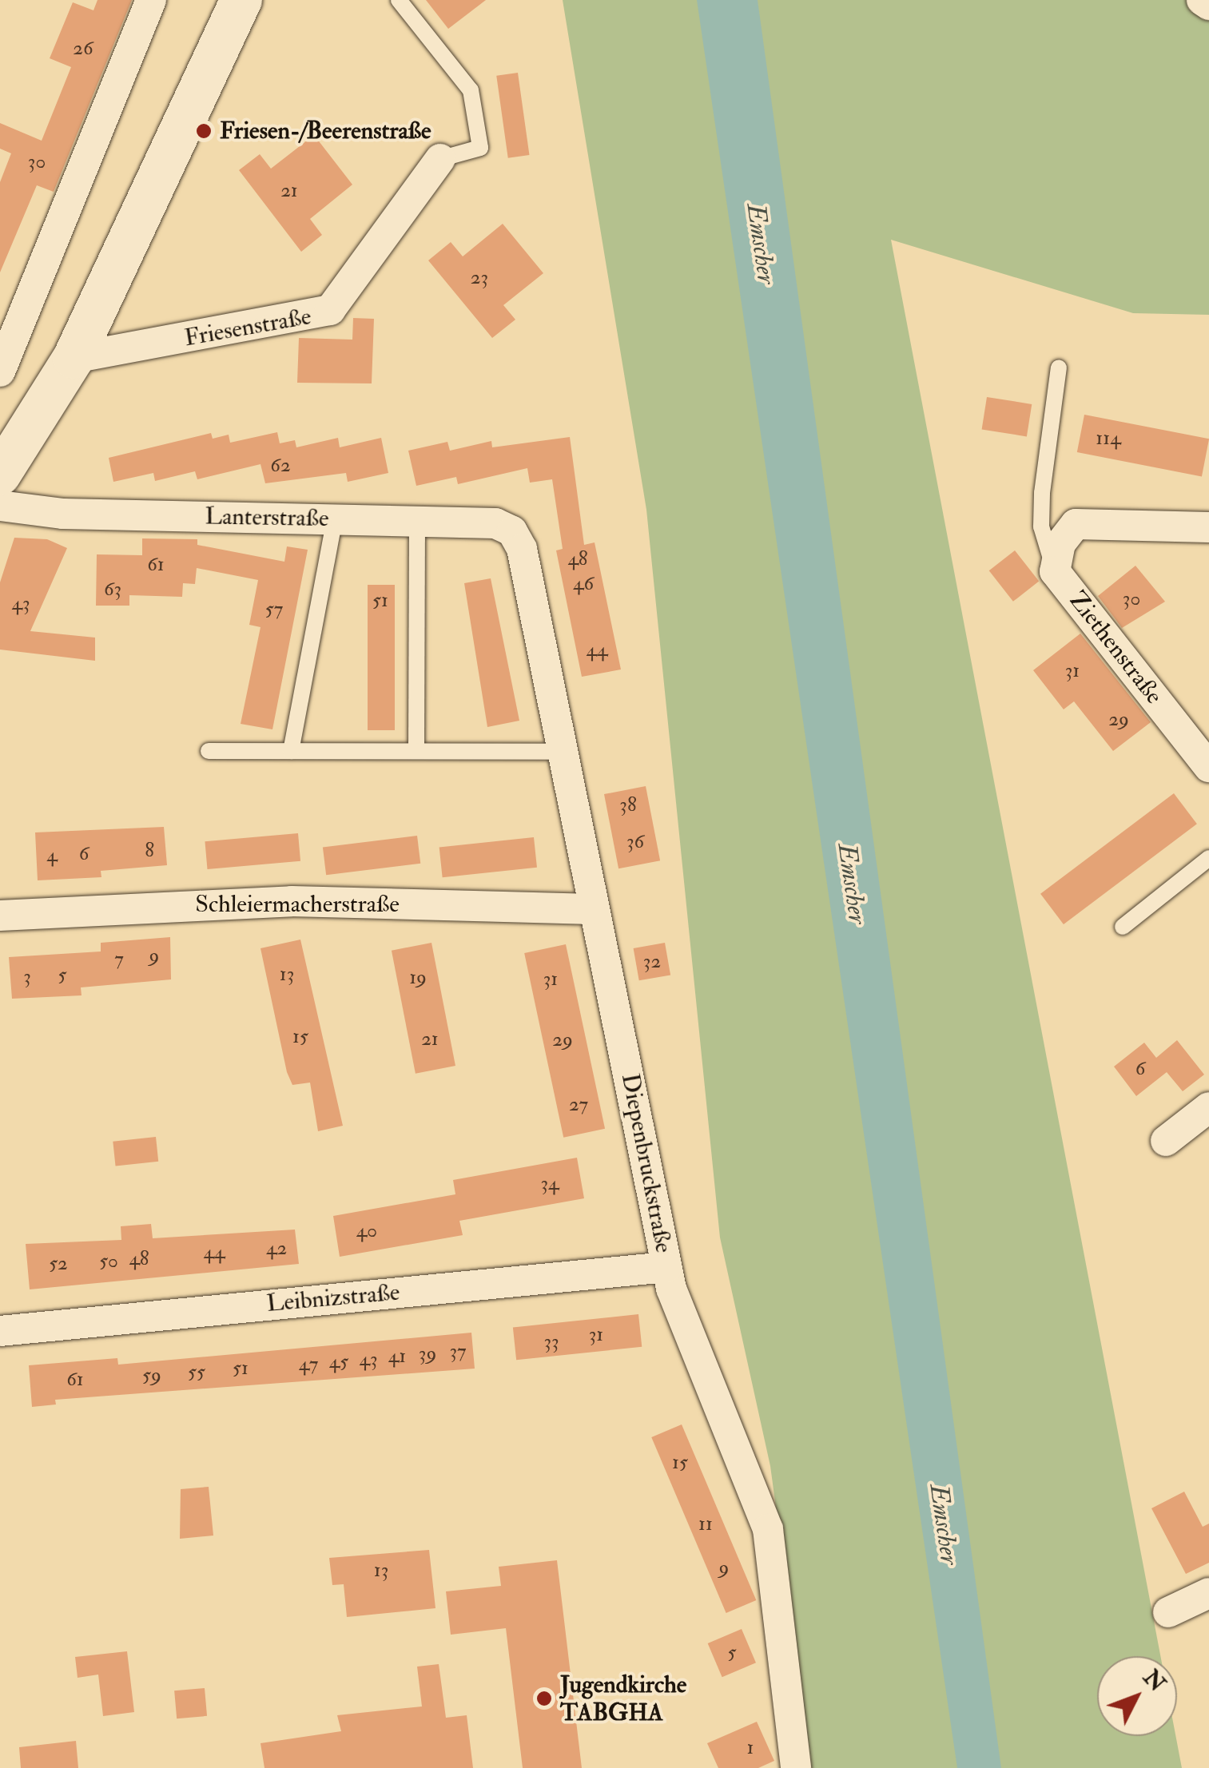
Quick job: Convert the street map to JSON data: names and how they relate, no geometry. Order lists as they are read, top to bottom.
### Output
{
  "streets": {
    "street": [
      "Friesenstraße",
      "Lanterstraße",
      "Ziethenstraße",
      "Schleiermacherstraße",
      "Diepenbruckstraße",
      "Leibnizstraße"
    ]
  },
  "crossings": [
    ["Lanterstraße", "Diepenbruckstraße"],
    ["Schleiermacherstraße", "Diepenbruckstraße"],
    ["Diepenbruckstraße", "Leibnizstraße"]
  ],
  "water": ["Emscher"],
  "places": ["Friesen-/Beerenstraße", "Jugendkirche TABGHA"],
  "house_numbers": [
    "26",
    "30",
    "21",
    "23",
    "114",
    "62",
    "48",
    "61",
    "46",
    "63",
    "30",
    "51",
    "43",
    "57",
    "44",
    "31",
    "29",
    "38",
    "36",
    "8",
    "6",
    "4",
    "9",
    "7",
    "32",
    "13",
    "5",
    "3",
    "19",
    "31",
    "15",
    "21",
    "29",
    "6",
    "27",
    "34",
    "40",
    "42",
    "44",
    "48",
    "50",
    "52",
    "31",
    "33",
    "37",
    "39",
    "41",
    "43",
    "45",
    "47",
    "51",
    "55",
    "59",
    "61",
    "15",
    "11",
    "9",
    "13",
    "5",
    "1"
  ],
  "north": "top right"
}
